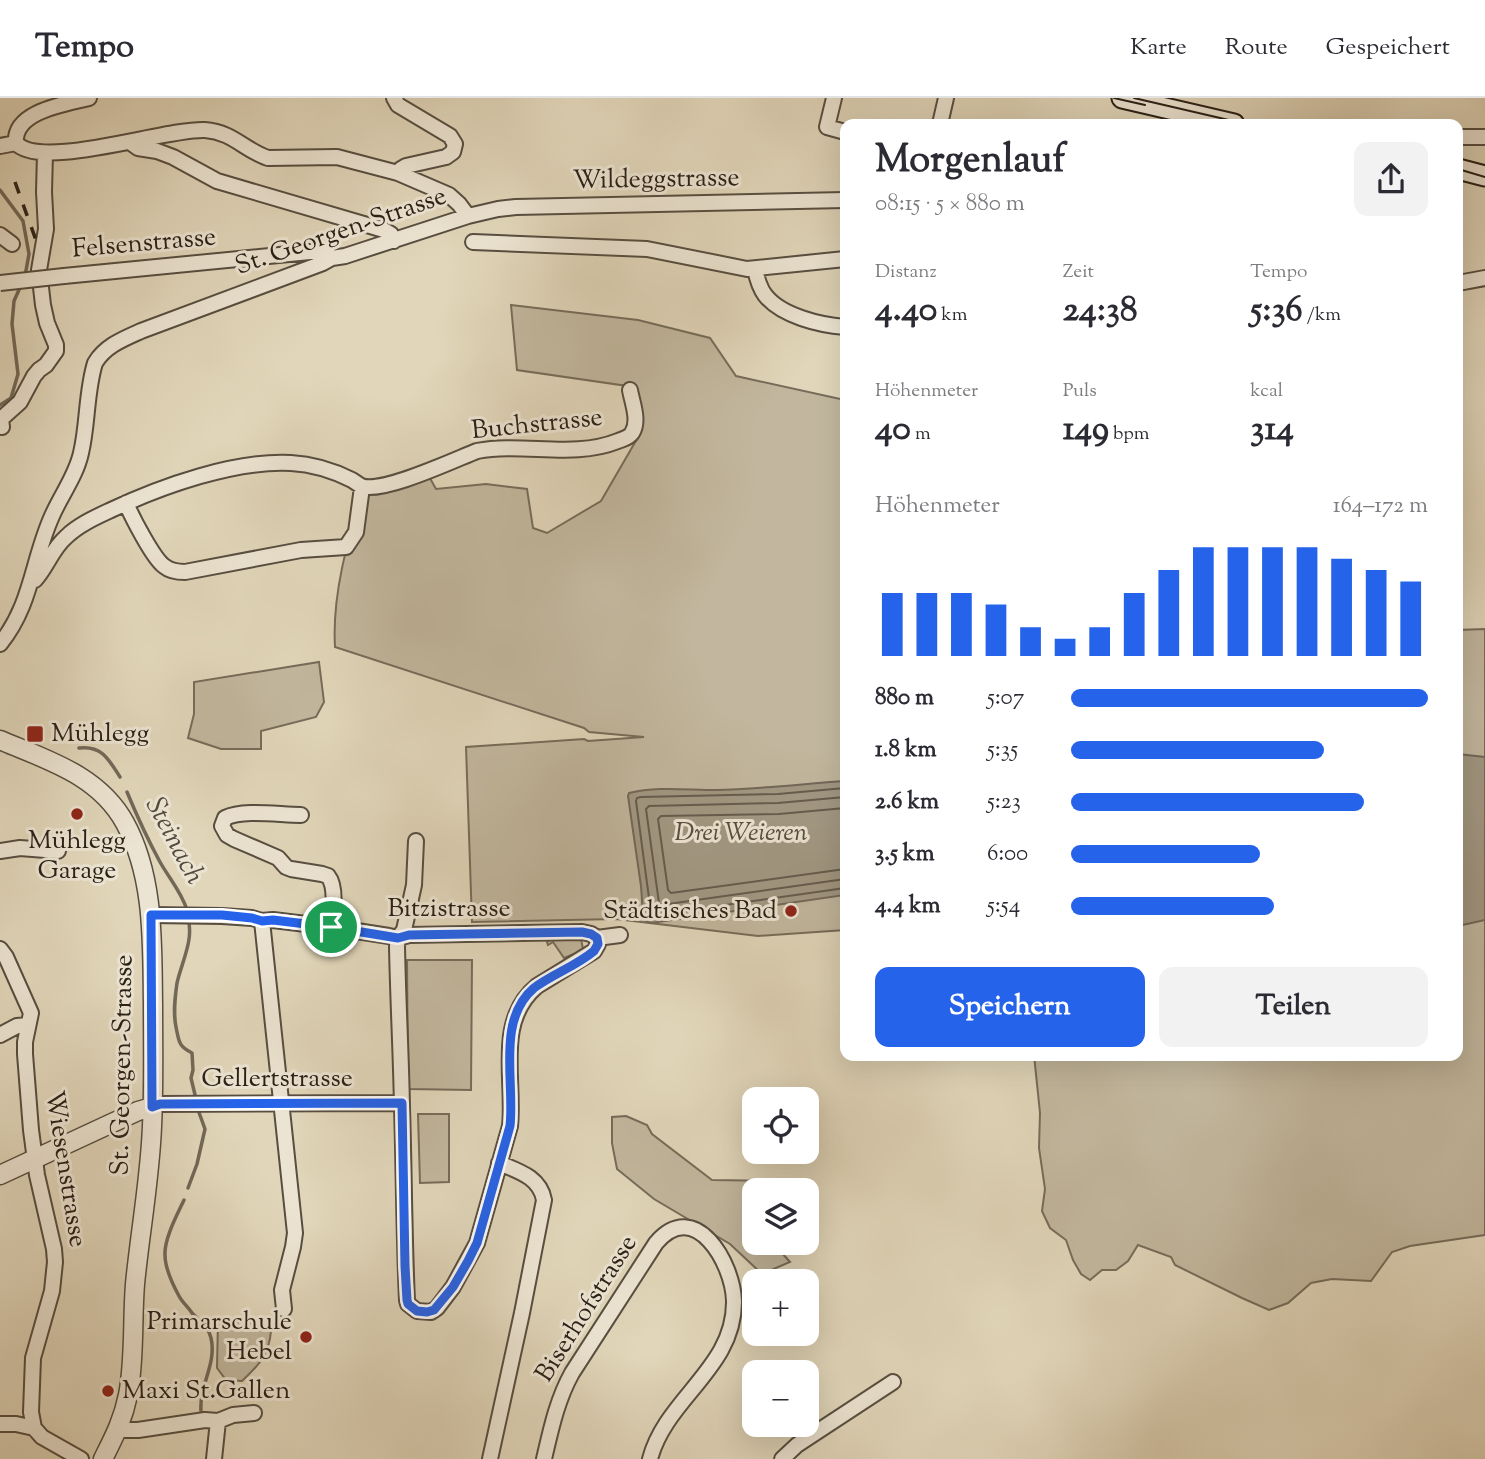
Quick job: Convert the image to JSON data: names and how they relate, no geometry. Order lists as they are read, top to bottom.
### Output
{
  "streets": {
    "street": [
      "Wildeggstrasse",
      "St. Georgen-Strasse",
      "Felsenstrasse",
      "Buchstrasse",
      "Bitzistrasse",
      "Gellertstrasse",
      "Wiesenstrasse",
      "Biserhofstrasse"
    ]
  },
  "crossings": [
    ["Wildeggstrasse", "St. Georgen-Strasse"],
    ["St. Georgen-Strasse", "Felsenstrasse"],
    ["St. Georgen-Strasse", "Bitzistrasse"],
    ["St. Georgen-Strasse", "Gellertstrasse"]
  ],
  "water": ["Steinach"],
  "parks": ["Drei Weieren"],
  "places": {
    "transit": ["Mühlegg"],
    "other": [
      "Mühlegg Garage",
      "Städtisches Bad",
      "Primarschule Hebel",
      "Maxi St.Gallen"
    ]
  },
  "page": {
    "header": "Tempo",
    "nav": ["Karte", "Route", "Gespeichert"],
    "heading": ["Morgenlauf", "08:15 · 5 × 880 m"],
    "stats": [
      ["Distanz", "4.40 km"],
      ["Zeit", "24:38"],
      ["Tempo", "5:36 /km"],
      ["Höhenmeter", "40 m"],
      ["Puls", "149 bpm"],
      ["kcal", "314"]
    ],
    "chart": ["Höhenmeter", "164–172 m"],
    "list": [
      {
        "name": "880 m",
        "note": "5:07"
      },
      {
        "name": "1.8 km",
        "note": "5:35"
      },
      {
        "name": "2.6 km",
        "note": "5:23"
      },
      {
        "name": "3.5 km",
        "note": "6:00"
      },
      {
        "name": "4.4 km",
        "note": "5:54"
      }
    ],
    "buttons": ["Speichern", "Teilen"],
    "map_buttons": ["+", "−"]
  }
}
